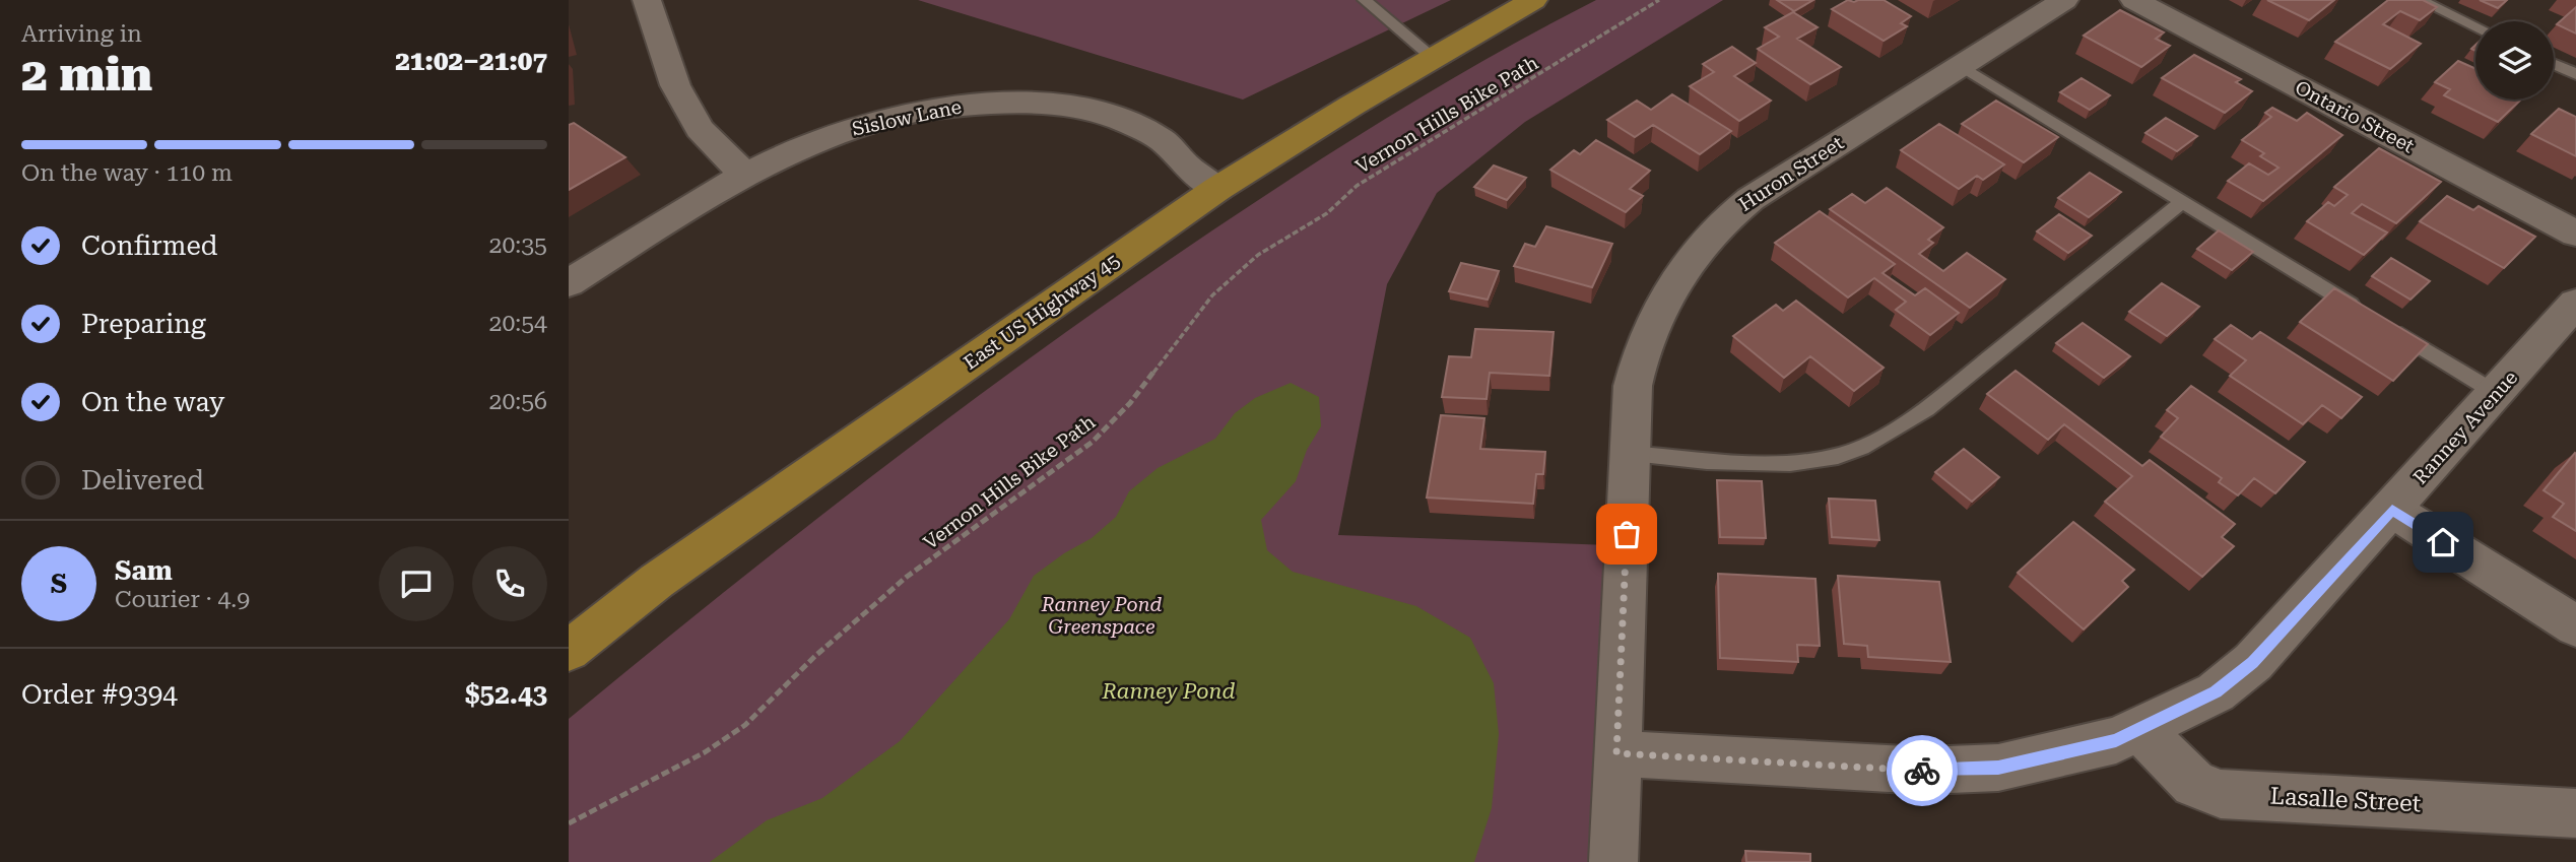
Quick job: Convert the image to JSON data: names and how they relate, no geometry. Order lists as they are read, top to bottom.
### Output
{
  "streets": {
    "main road": ["East US Highway 45"],
    "street": [
      "Ontario Street",
      "Sislow Lane",
      "Huron Street",
      "Ranney Avenue",
      "Lasalle Street"
    ],
    "path": ["Vernon Hills Bike Path"]
  },
  "crossings": [
    ["Sislow Lane", "East US Highway 45"],
    ["Huron Street", "Ranney Avenue"],
    ["Ranney Avenue", "Lasalle Street"]
  ],
  "water": ["Ranney Pond"],
  "parks": ["Ranney Pond Greenspace"],
  "page": {
    "heading": ["2 min", "Arriving in", "21:02–21:07"],
    "panel": [
      "Sam",
      "Courier · 4.9",
      "Order #9394",
      "$52.43"
    ],
    "bar": "On the way · 110 m",
    "list": [
      ["Confirmed", "20:35"],
      ["Preparing", "20:54"],
      ["On the way", "20:56"],
      "Delivered"
    ],
    "round": "S"
  }
}
